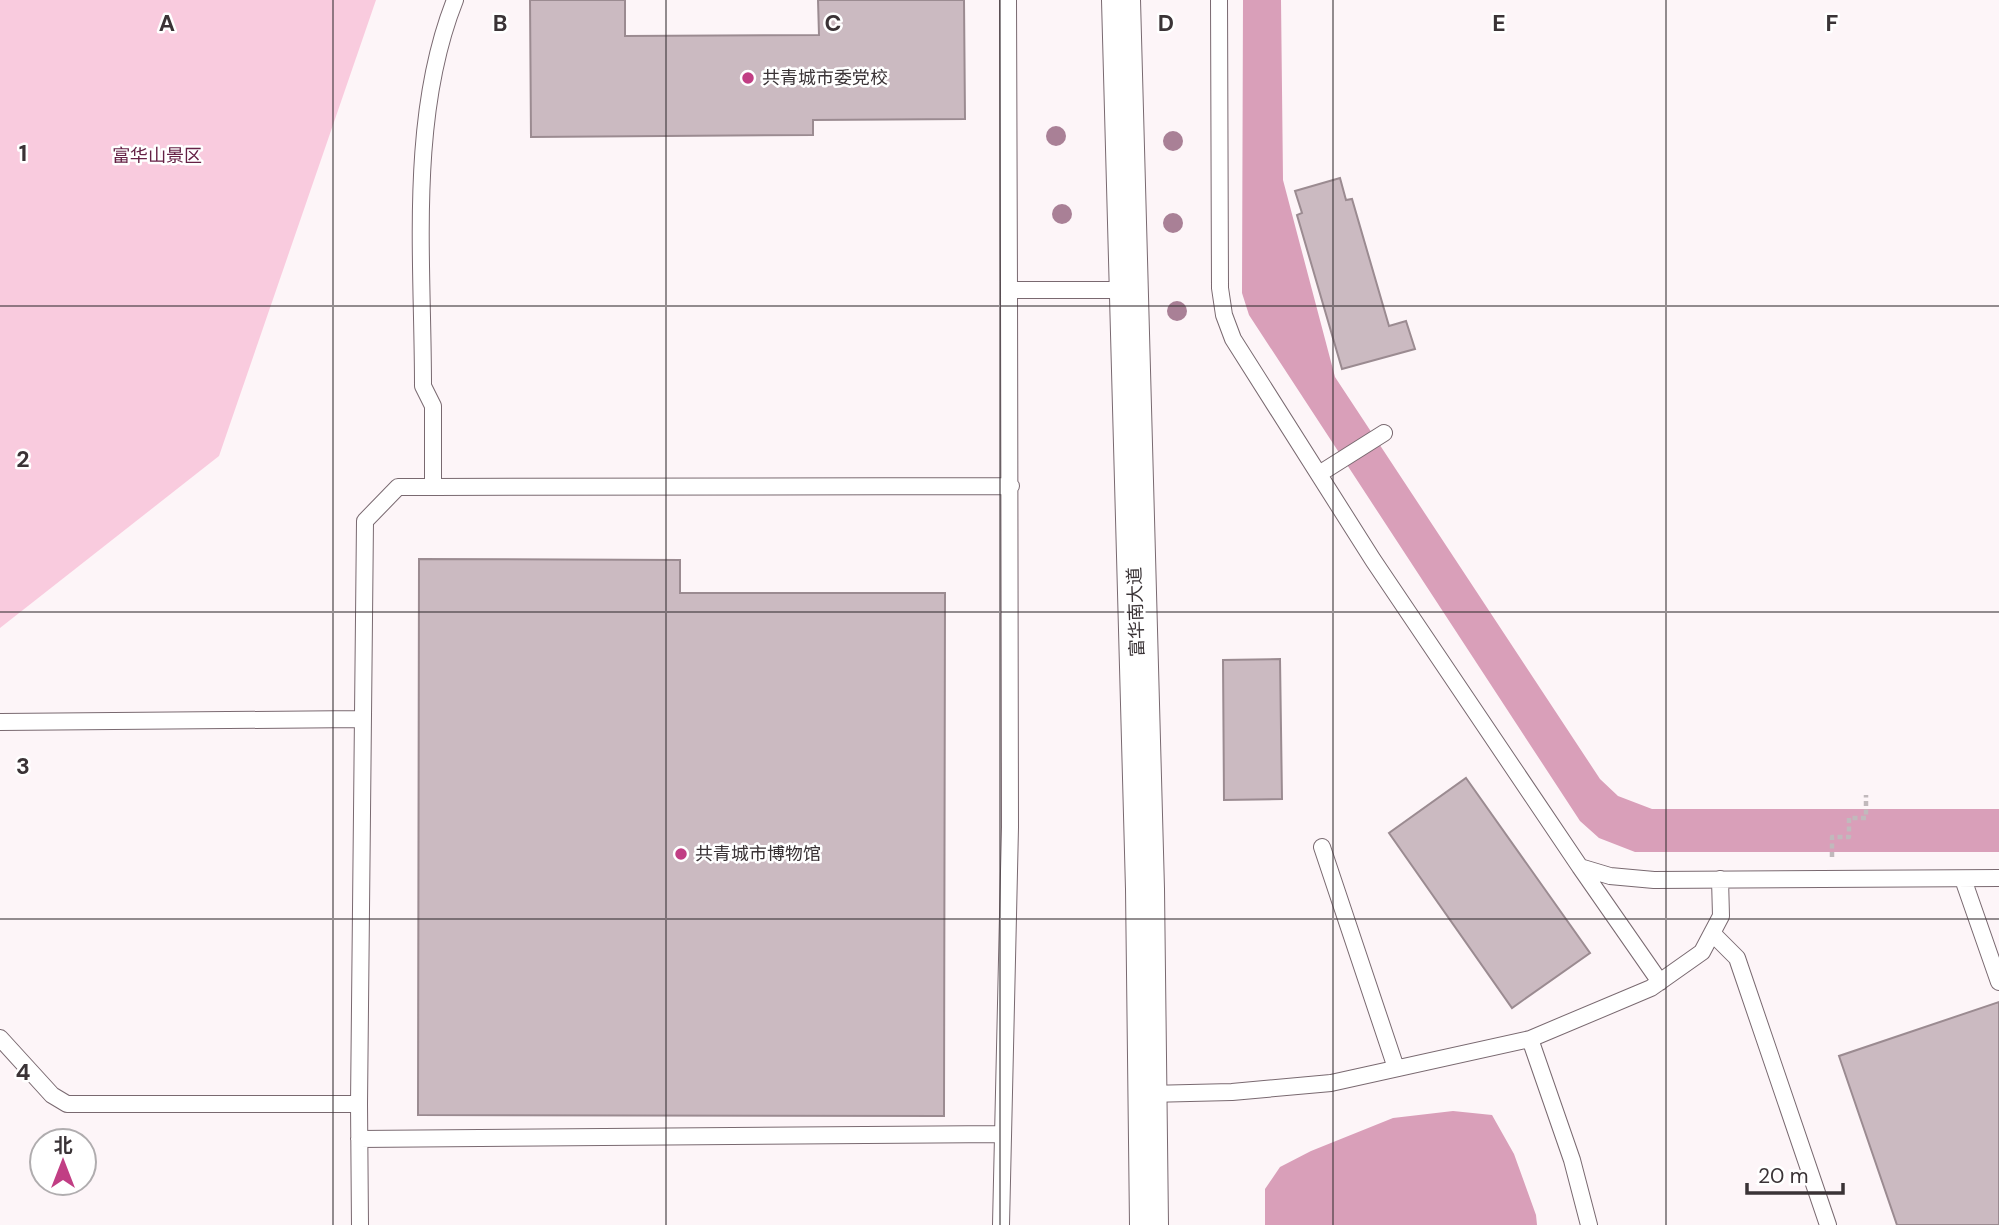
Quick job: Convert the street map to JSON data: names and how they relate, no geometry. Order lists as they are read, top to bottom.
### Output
{
  "streets": {
    "main road": ["富华南大道"]
  },
  "parks": ["富华山景区"],
  "places": ["共青城市委党校", "共青城市博物馆"],
  "scale_bar": "20 m",
  "north": "top",
  "grid": {
    "columns": [
      "A",
      "B",
      "C",
      "D",
      "E",
      "F"
    ],
    "rows": [
      "1",
      "2",
      "3",
      "4"
    ]
  }
}
